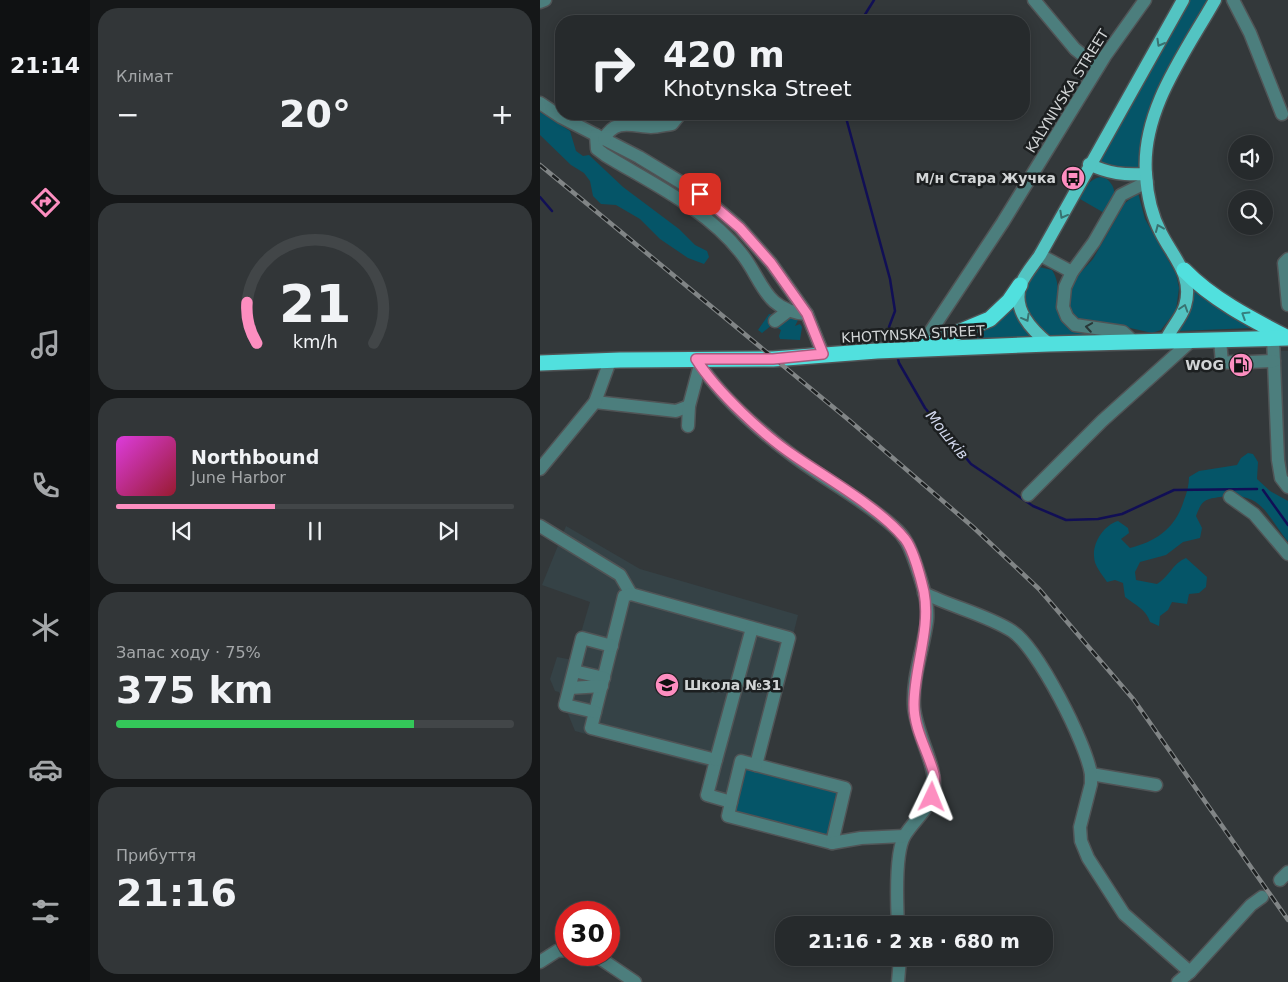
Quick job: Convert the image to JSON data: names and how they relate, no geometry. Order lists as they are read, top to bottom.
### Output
{
  "streets": {
    "highway": ["KHOTYNSKA STREET"],
    "street": ["KALYNIVSKA STREET"]
  },
  "crossings": [
    ["KALYNIVSKA STREET", "KHOTYNSKA STREET"]
  ],
  "water": ["Мошків"],
  "places": {
    "bus stop": ["М/н Стара Жучка"],
    "fuel station": ["WOG"],
    "school or university": ["Школа №31"]
  },
  "page": {
    "tabs": "21:14",
    "tile": [
      "Клімат",
      ["Запас ходу · 75%", "375 km"],
      ["Прибуття", "21:16"]
    ],
    "turn": ["420 m", "Khotynska Street"],
    "heat": ["−", "20°", "+"],
    "song": ["Northbound", "June Harbor"],
    "limit": "30",
    "trip": "21:16 · 2 хв · 680 m",
    "gauge": ["21", "km/h"]
  }
}
